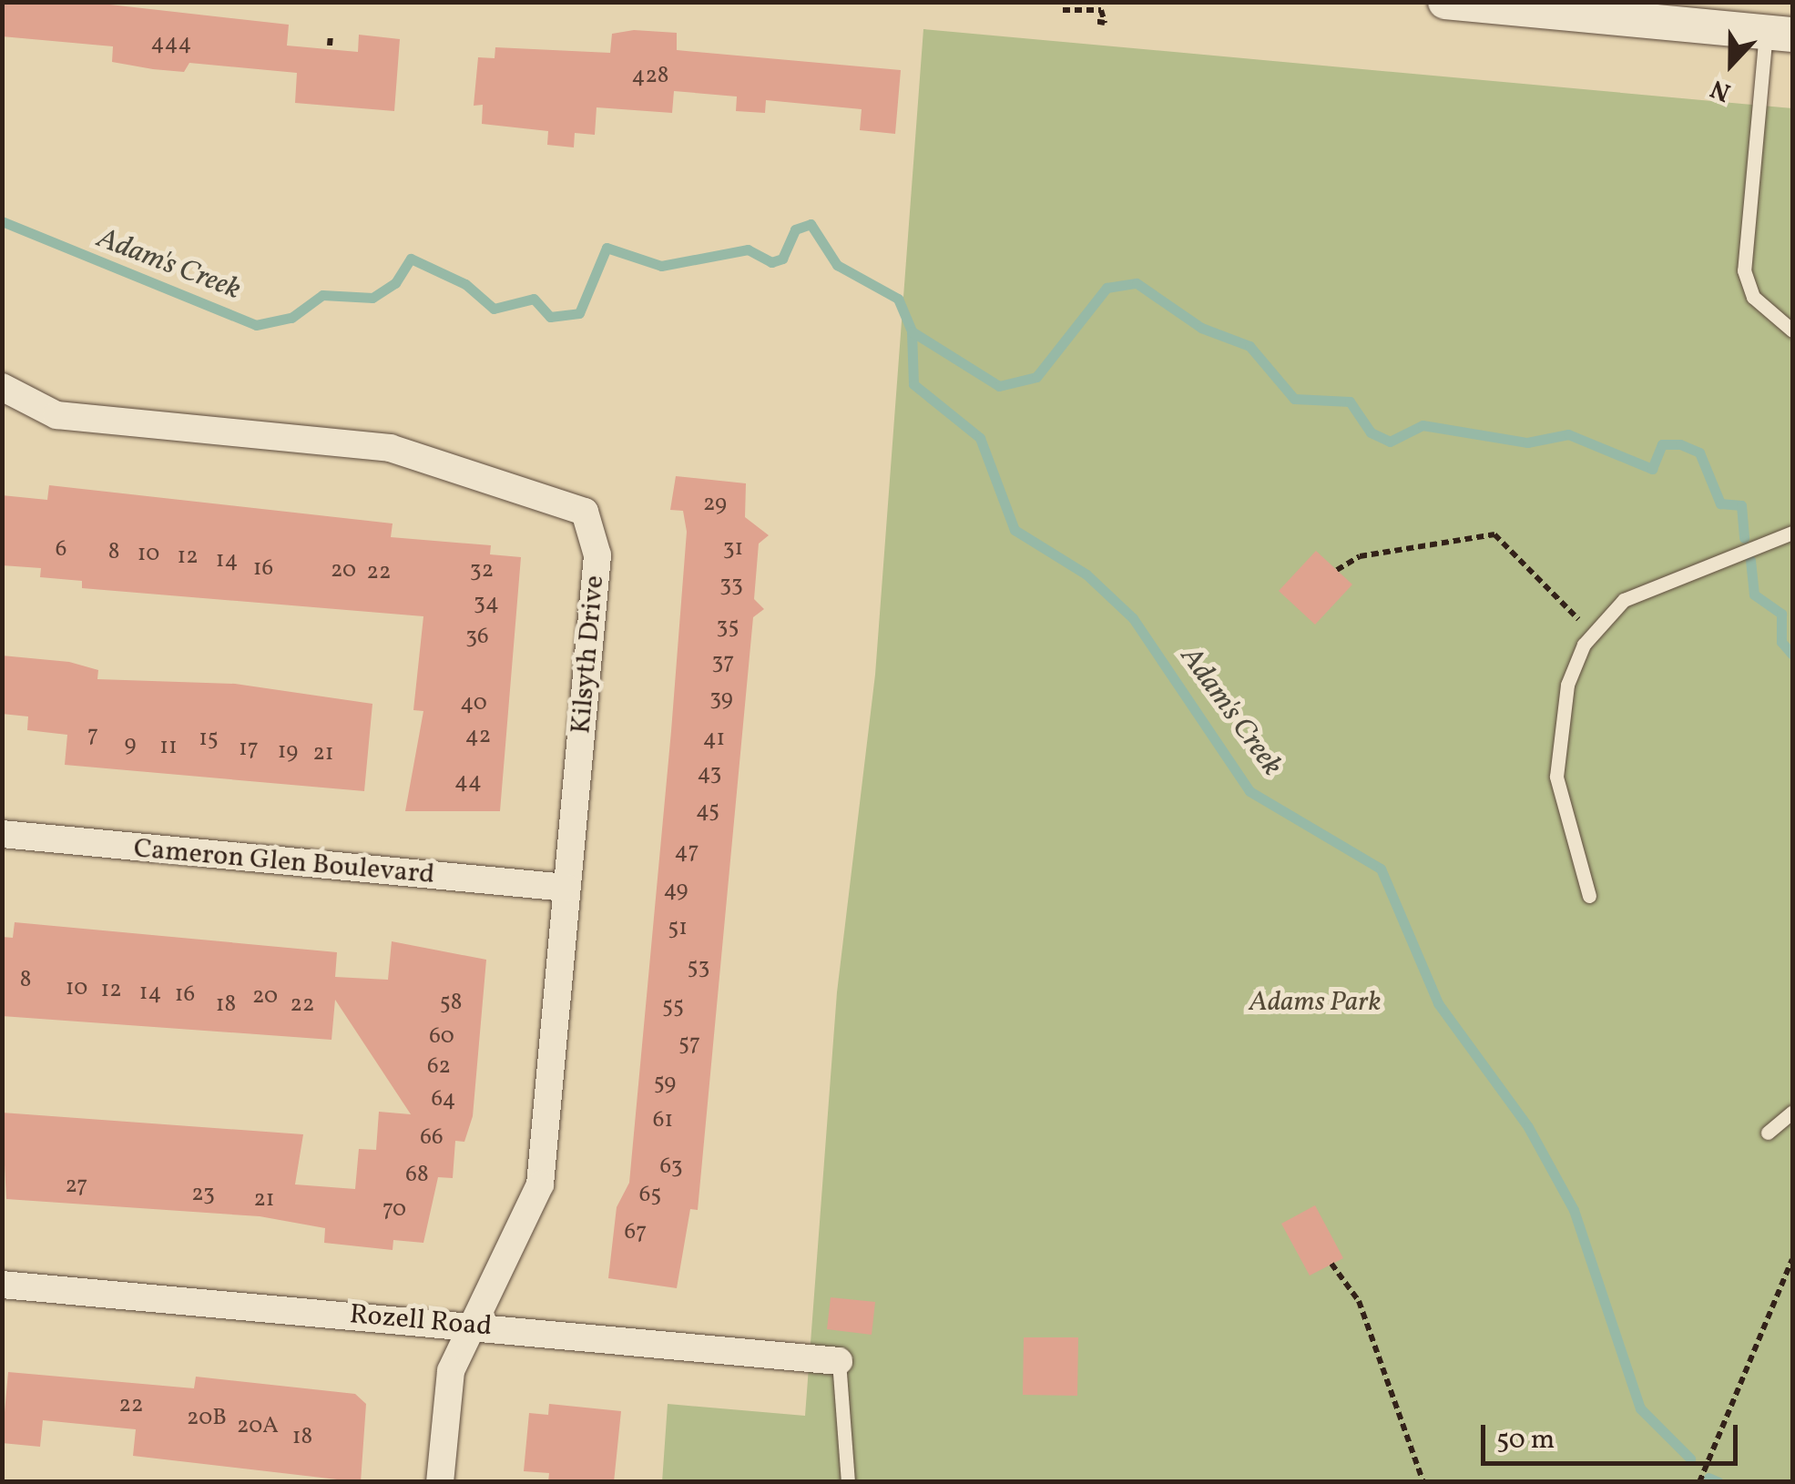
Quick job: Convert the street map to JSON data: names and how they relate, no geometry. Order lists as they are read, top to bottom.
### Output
{
  "streets": {
    "street": ["Kilsyth Drive", "Cameron Glen Boulevard", "Rozell Road"]
  },
  "crossings": [
    ["Kilsyth Drive", "Cameron Glen Boulevard"],
    ["Kilsyth Drive", "Rozell Road"]
  ],
  "water": ["Adam's Creek"],
  "parks": ["Adams Park"],
  "house_numbers": [
    "444",
    "428",
    "29",
    "31",
    "6",
    "8",
    "10",
    "12",
    "14",
    "16",
    "20",
    "32",
    "22",
    "33",
    "34",
    "35",
    "36",
    "37",
    "39",
    "40",
    "7",
    "42",
    "15",
    "41",
    "9",
    "11",
    "17",
    "19",
    "21",
    "43",
    "44",
    "45",
    "47",
    "49",
    "51",
    "53",
    "8",
    "10",
    "12",
    "14",
    "16",
    "20",
    "58",
    "18",
    "22",
    "55",
    "60",
    "57",
    "62",
    "59",
    "64",
    "61",
    "66",
    "63",
    "68",
    "27",
    "23",
    "65",
    "21",
    "70",
    "67",
    "22",
    "20B",
    "20A",
    "18"
  ],
  "scale_bar": "50 m",
  "north": "bottom"
}
